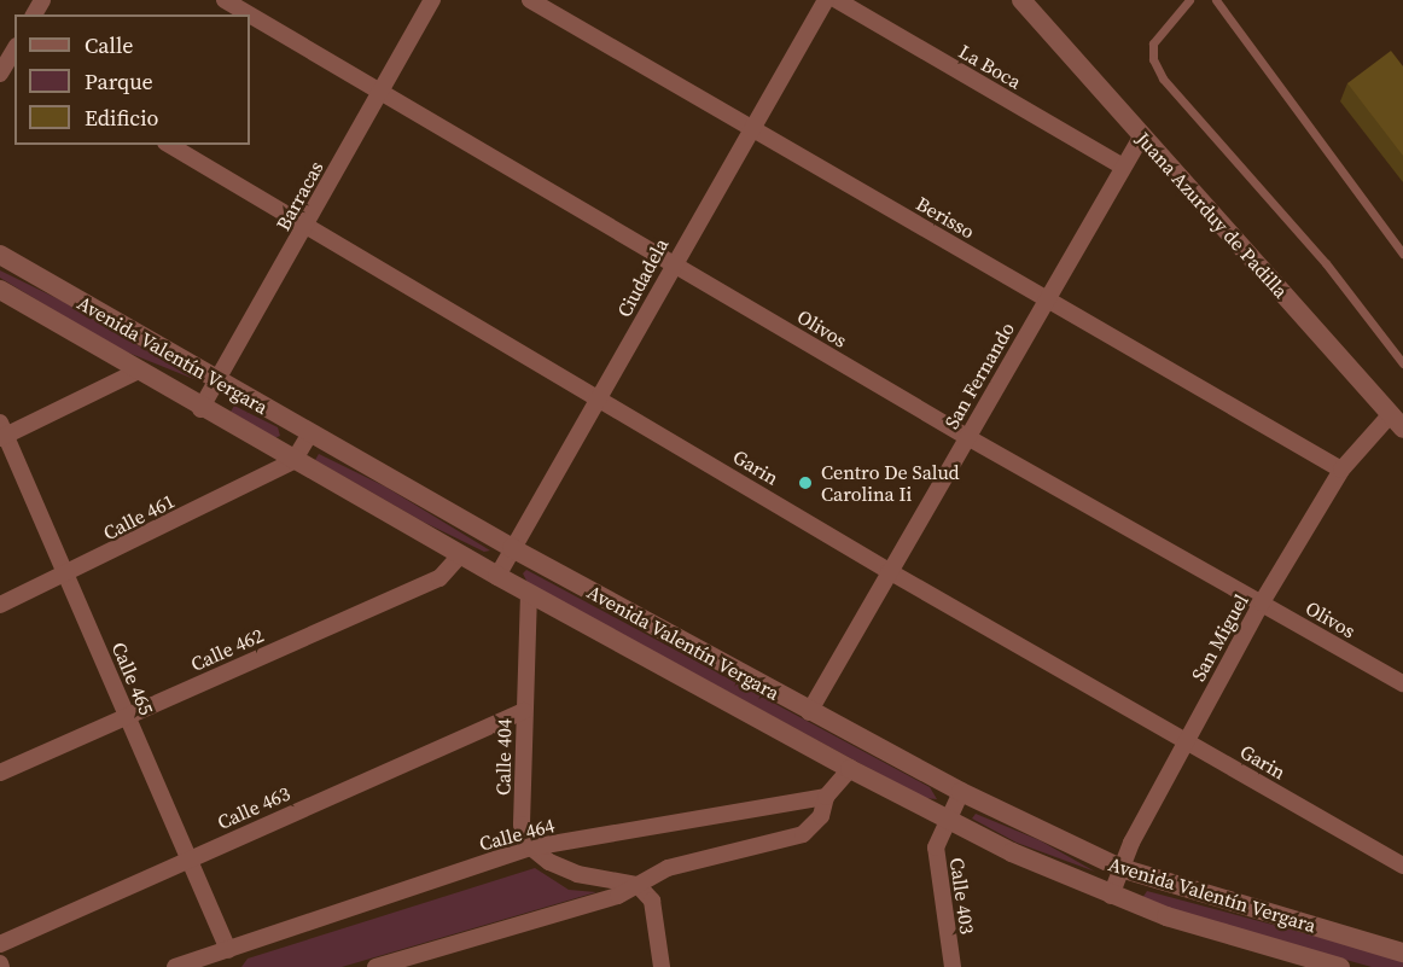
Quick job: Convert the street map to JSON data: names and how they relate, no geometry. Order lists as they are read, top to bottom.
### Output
{
  "streets": {
    "street": [
      "La Boca",
      "Barracas",
      "Juana Azurduy de Padilla",
      "Berisso",
      "Ciudadela",
      "Olivos",
      "Avenida Valentín Vergara",
      "San Fernando",
      "Garin",
      "Calle 461",
      "San Miguel",
      "Calle 462",
      "Calle 465",
      "Calle 404",
      "Calle 463",
      "Calle 464",
      "Calle 403"
    ]
  },
  "crossings": [
    ["La Boca", "San Fernando"],
    ["Barracas", "Olivos"],
    ["Barracas", "Avenida Valentín Vergara"],
    ["Barracas", "Garin"],
    ["Juana Azurduy de Padilla", "San Fernando"],
    ["Juana Azurduy de Padilla", "San Miguel"],
    ["Berisso", "Ciudadela"],
    ["Berisso", "San Fernando"],
    ["Berisso", "San Miguel"],
    ["Ciudadela", "Olivos"],
    ["Ciudadela", "Avenida Valentín Vergara"],
    ["Ciudadela", "Garin"],
    ["Olivos", "San Fernando"],
    ["Olivos", "San Miguel"],
    ["Avenida Valentín Vergara", "San Fernando"],
    ["Avenida Valentín Vergara", "Calle 461"],
    ["Avenida Valentín Vergara", "San Miguel"],
    ["Avenida Valentín Vergara", "Calle 462"],
    ["Avenida Valentín Vergara", "Calle 404"],
    ["Avenida Valentín Vergara", "Calle 403"],
    ["San Fernando", "Garin"],
    ["Garin", "San Miguel"],
    ["Calle 461", "Calle 465"],
    ["Calle 462", "Calle 465"],
    ["Calle 465", "Calle 463"],
    ["Calle 465", "Calle 464"],
    ["Calle 404", "Calle 463"],
    ["Calle 404", "Calle 464"]
  ],
  "places": ["Centro De Salud Carolina Ii"],
  "legend": ["Calle", "Parque", "Edificio"]
}
